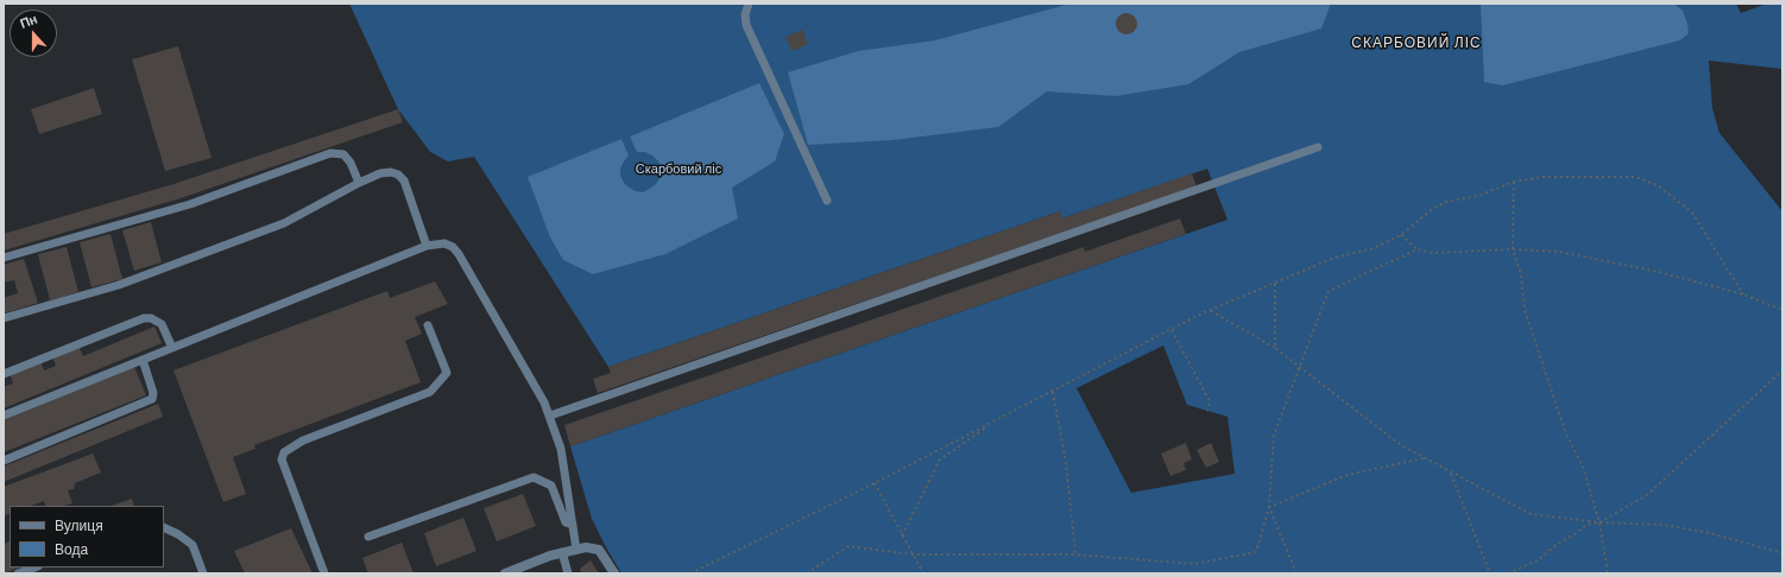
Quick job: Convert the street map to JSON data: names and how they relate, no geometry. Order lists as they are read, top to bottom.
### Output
{
  "districts": ["СКАРБОВИЙ ЛІС"],
  "parks": ["Скарбовий ліс"],
  "legend": ["Вулиця", "Вода"],
  "north": "top"
}
